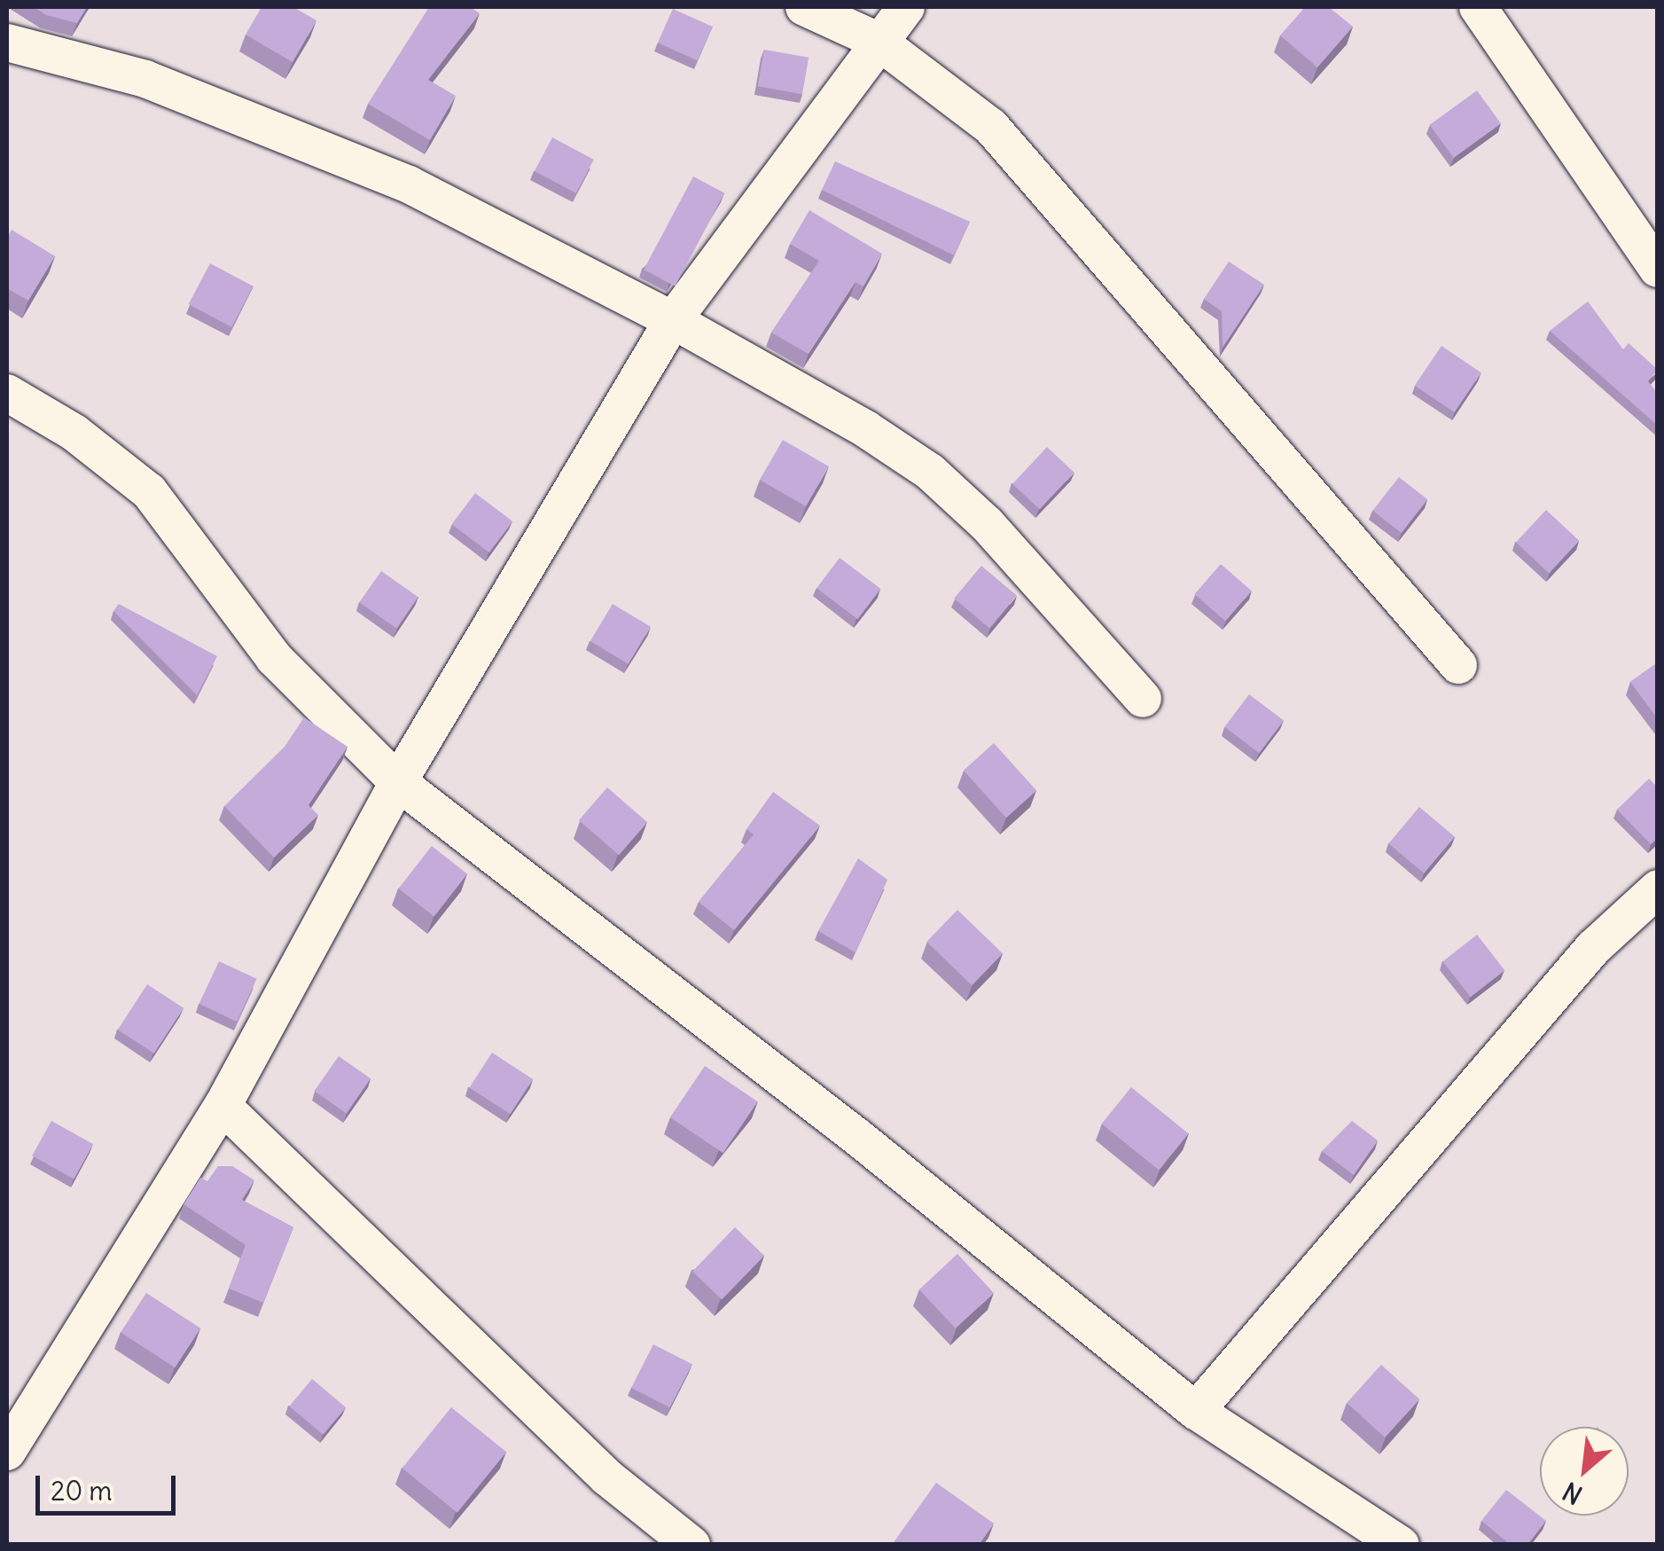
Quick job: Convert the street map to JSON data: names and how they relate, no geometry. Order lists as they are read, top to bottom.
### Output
{
  "scale_bar": "20 m",
  "north": "bottom left"
}
